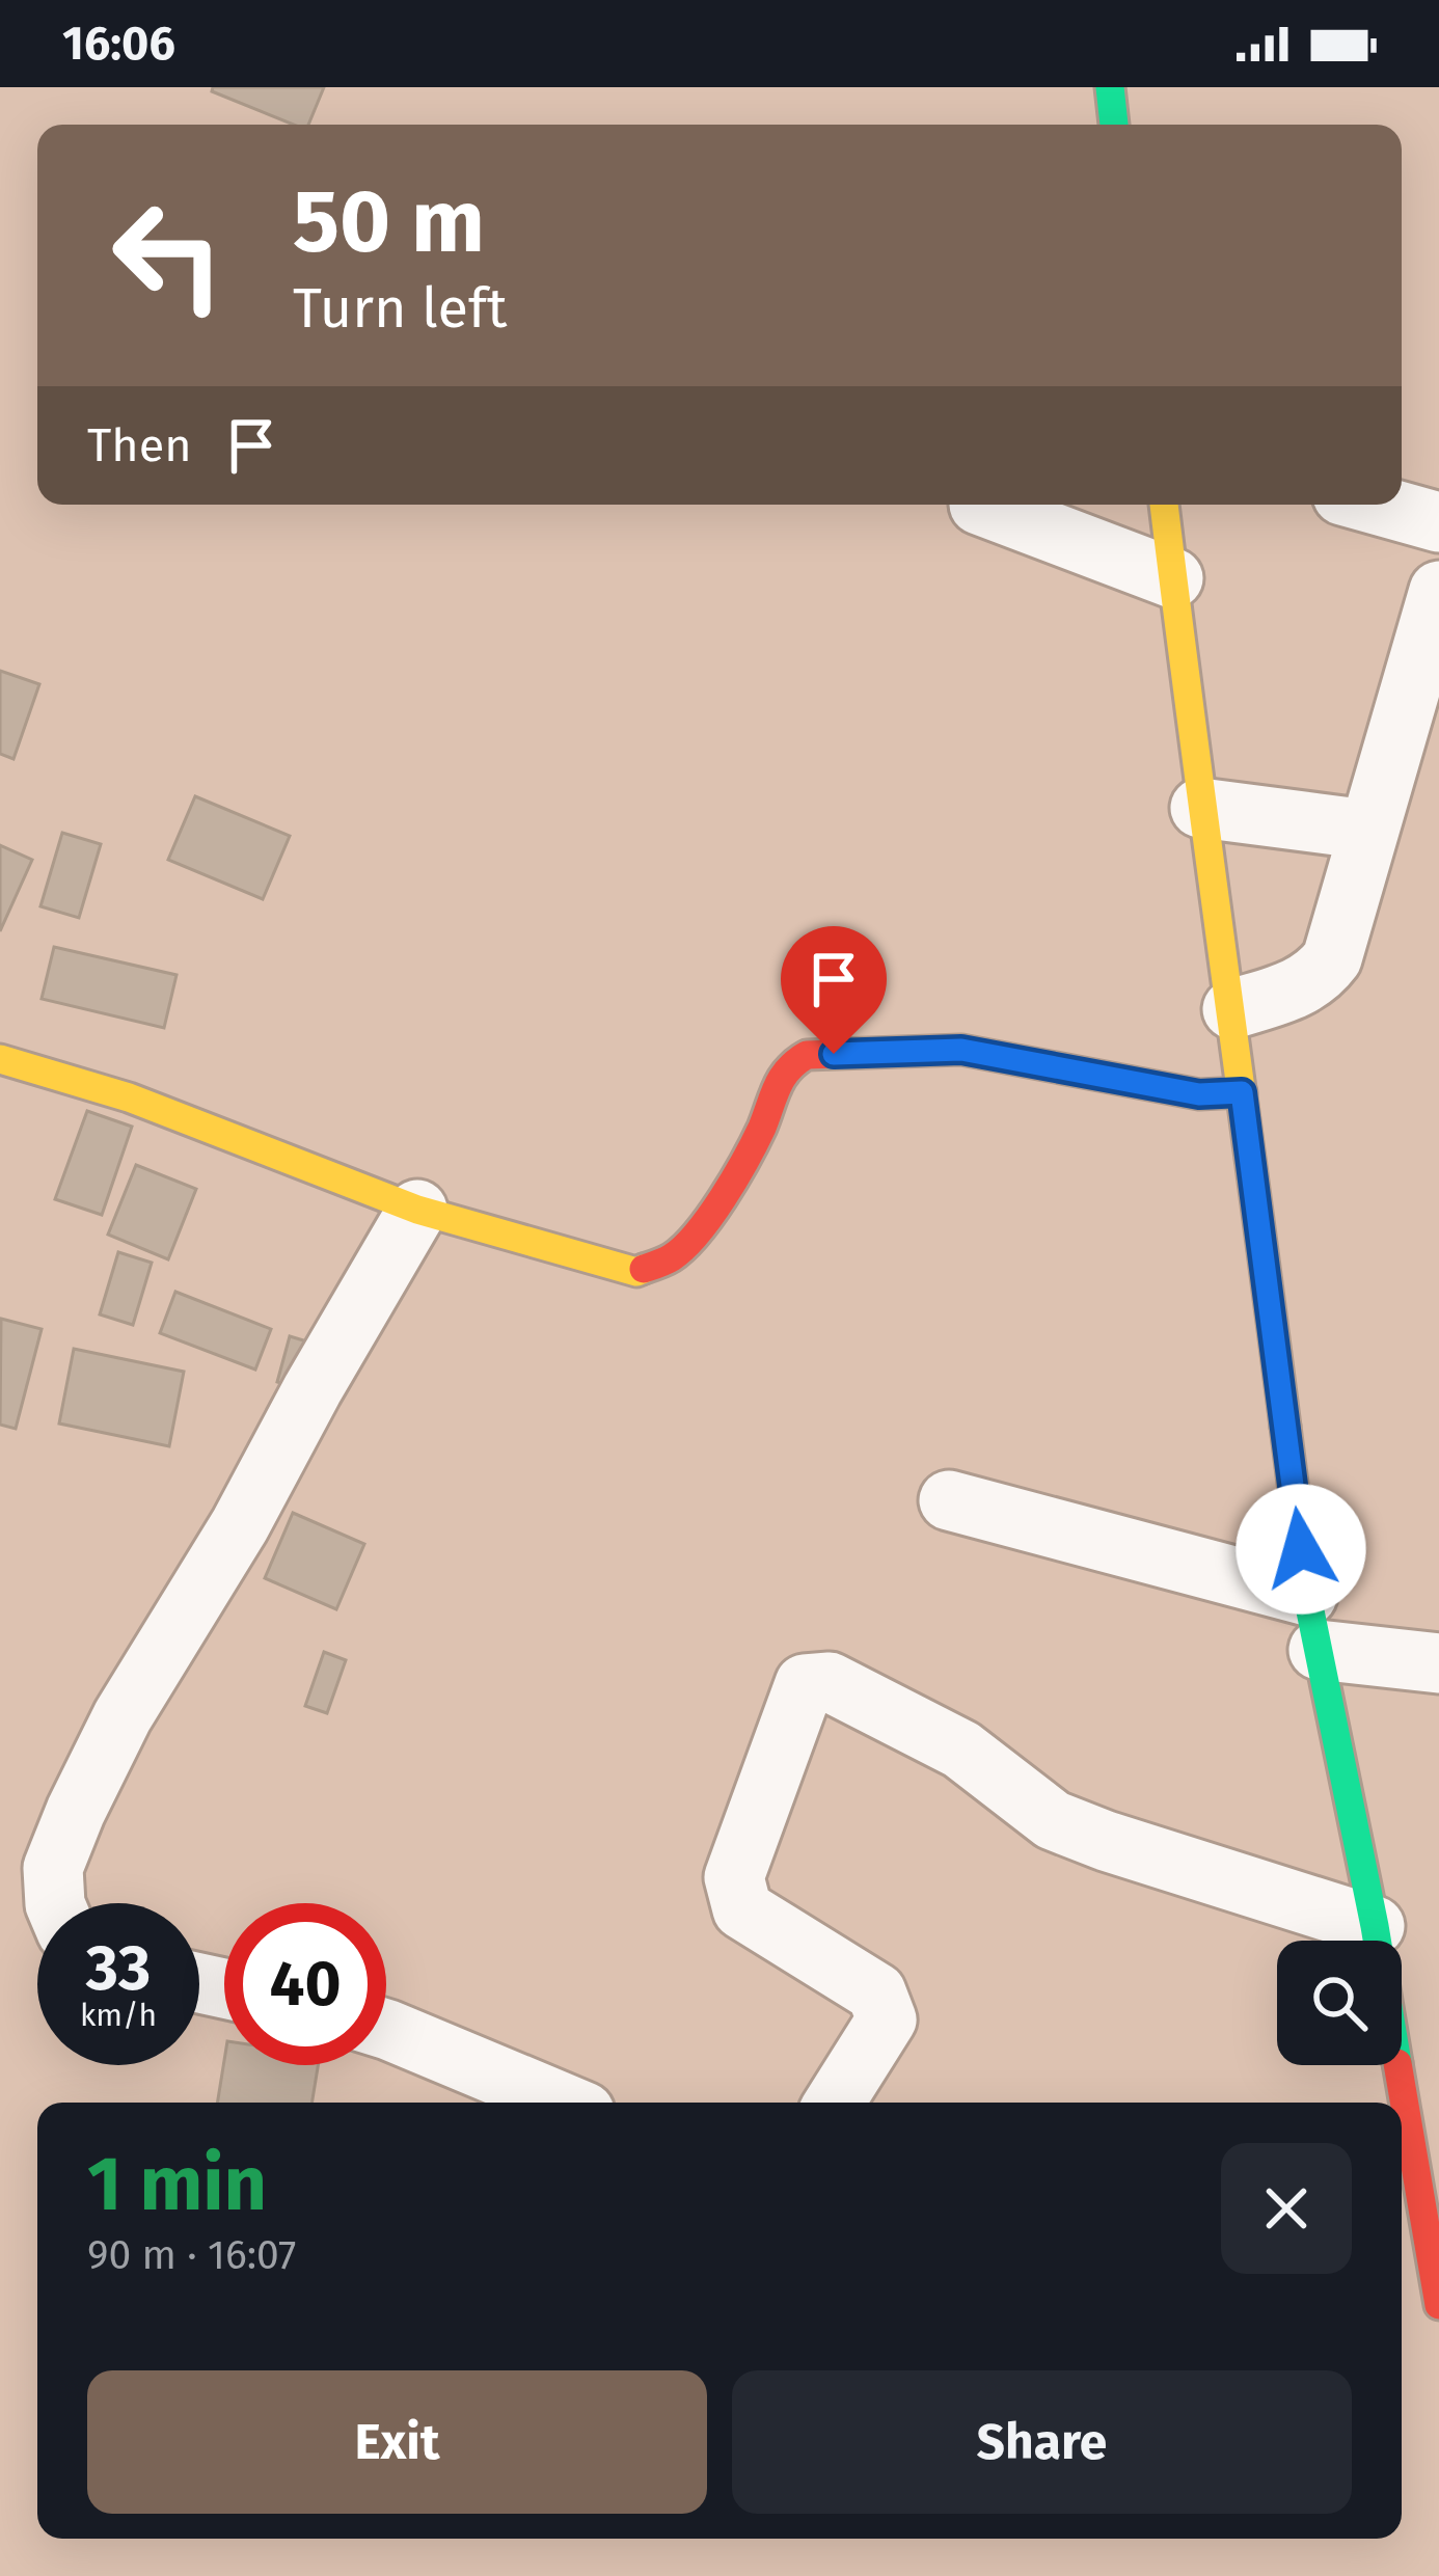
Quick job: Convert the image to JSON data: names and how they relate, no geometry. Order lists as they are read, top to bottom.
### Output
{
  "page": {
    "status": "16:06",
    "turn": ["50 m", "Turn left"],
    "then": "Then",
    "speed": "33 km/h",
    "limit": "40",
    "heading": ["1 min", "90 m · 16:07"],
    "buttons": ["Exit", "Share"]
  }
}
